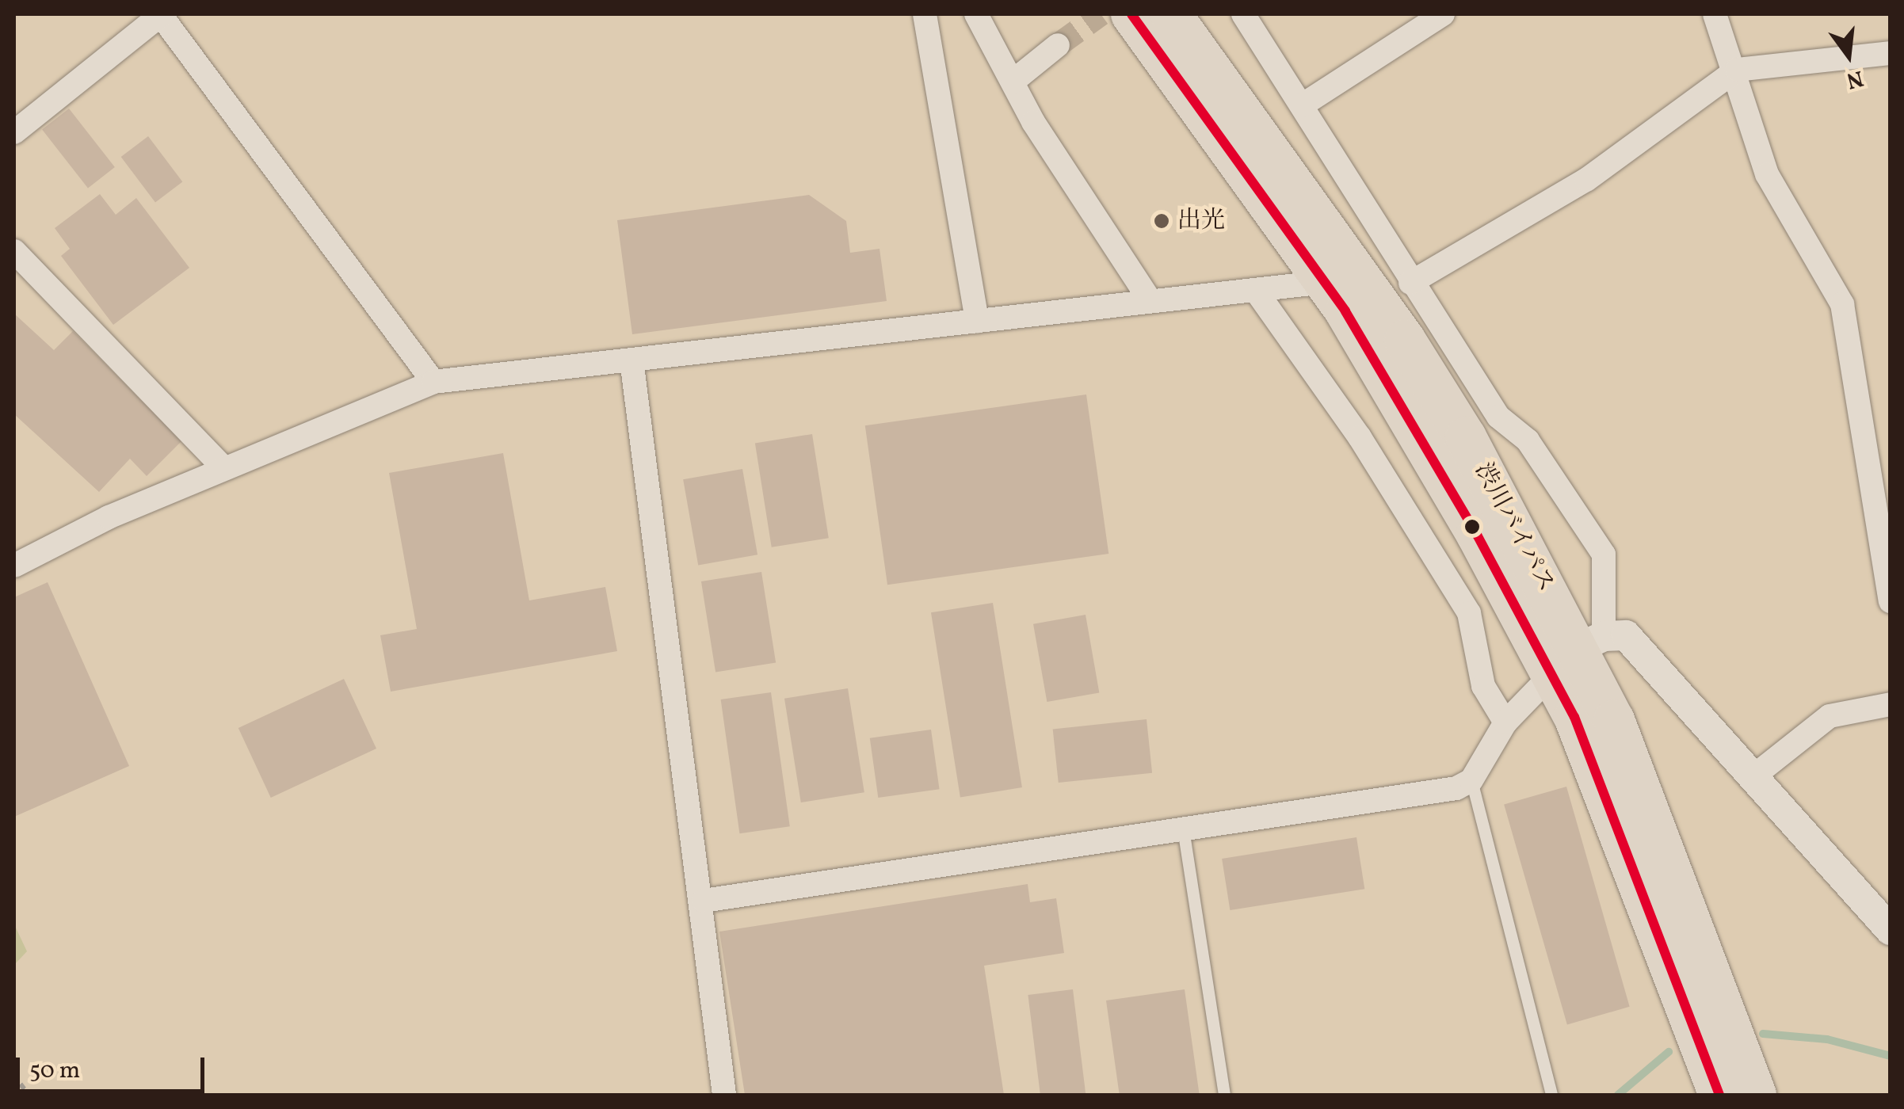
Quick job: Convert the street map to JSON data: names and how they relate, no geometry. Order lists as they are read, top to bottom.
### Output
{
  "streets": {
    "highway": ["渋川バイパス"]
  },
  "places": ["出光"],
  "scale_bar": "50 m",
  "north": "bottom"
}
